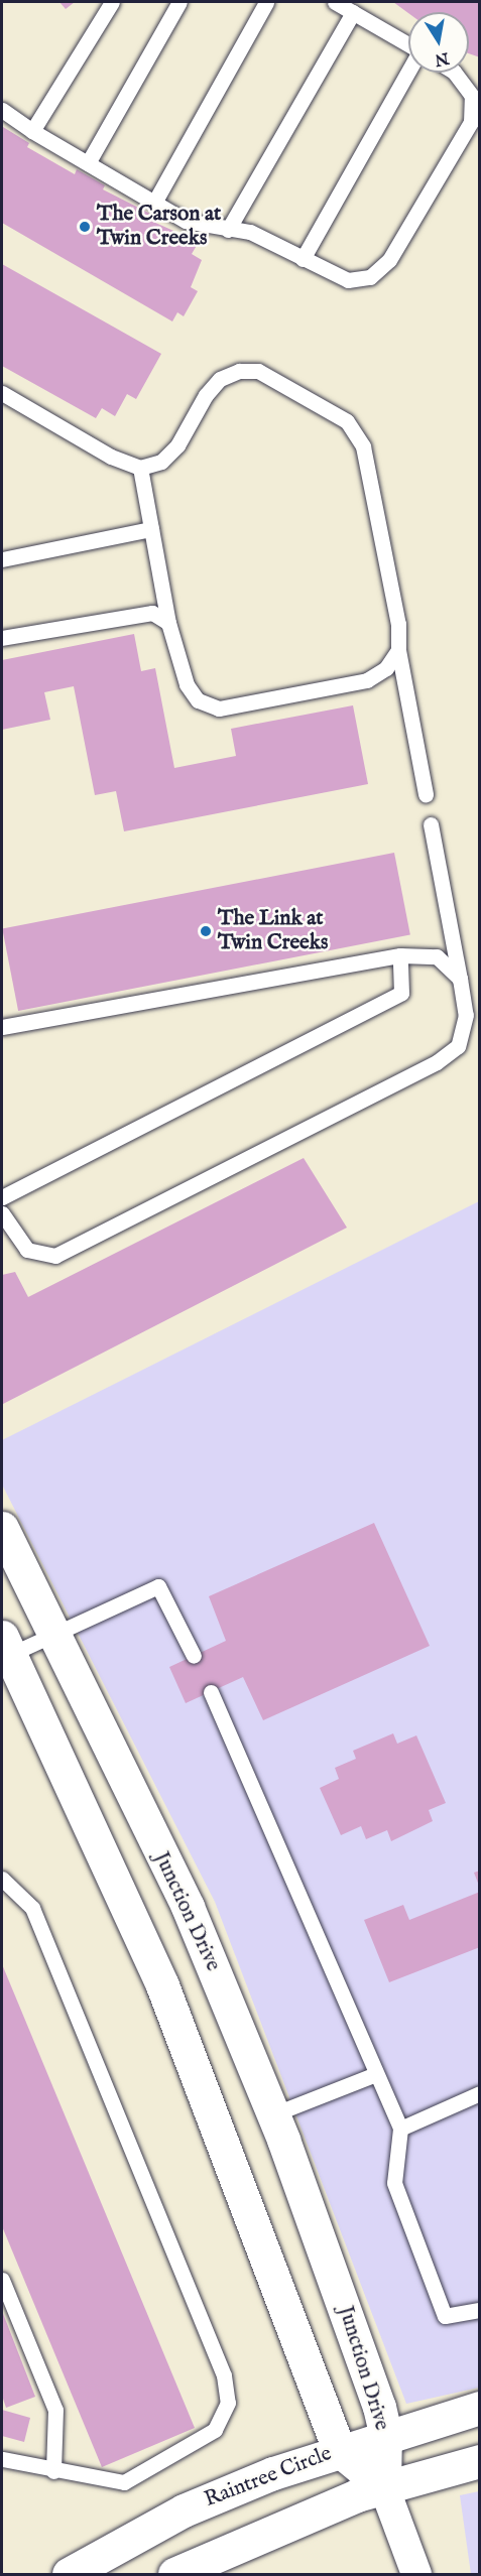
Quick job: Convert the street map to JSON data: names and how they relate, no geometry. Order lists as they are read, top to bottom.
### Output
{
  "streets": {
    "street": ["Junction Drive", "Raintree Circle"]
  },
  "crossings": [
    ["Junction Drive", "Raintree Circle"]
  ],
  "places": ["The Carson at Twin Creeks", "The Link at Twin Creeks"],
  "north": "bottom"
}
